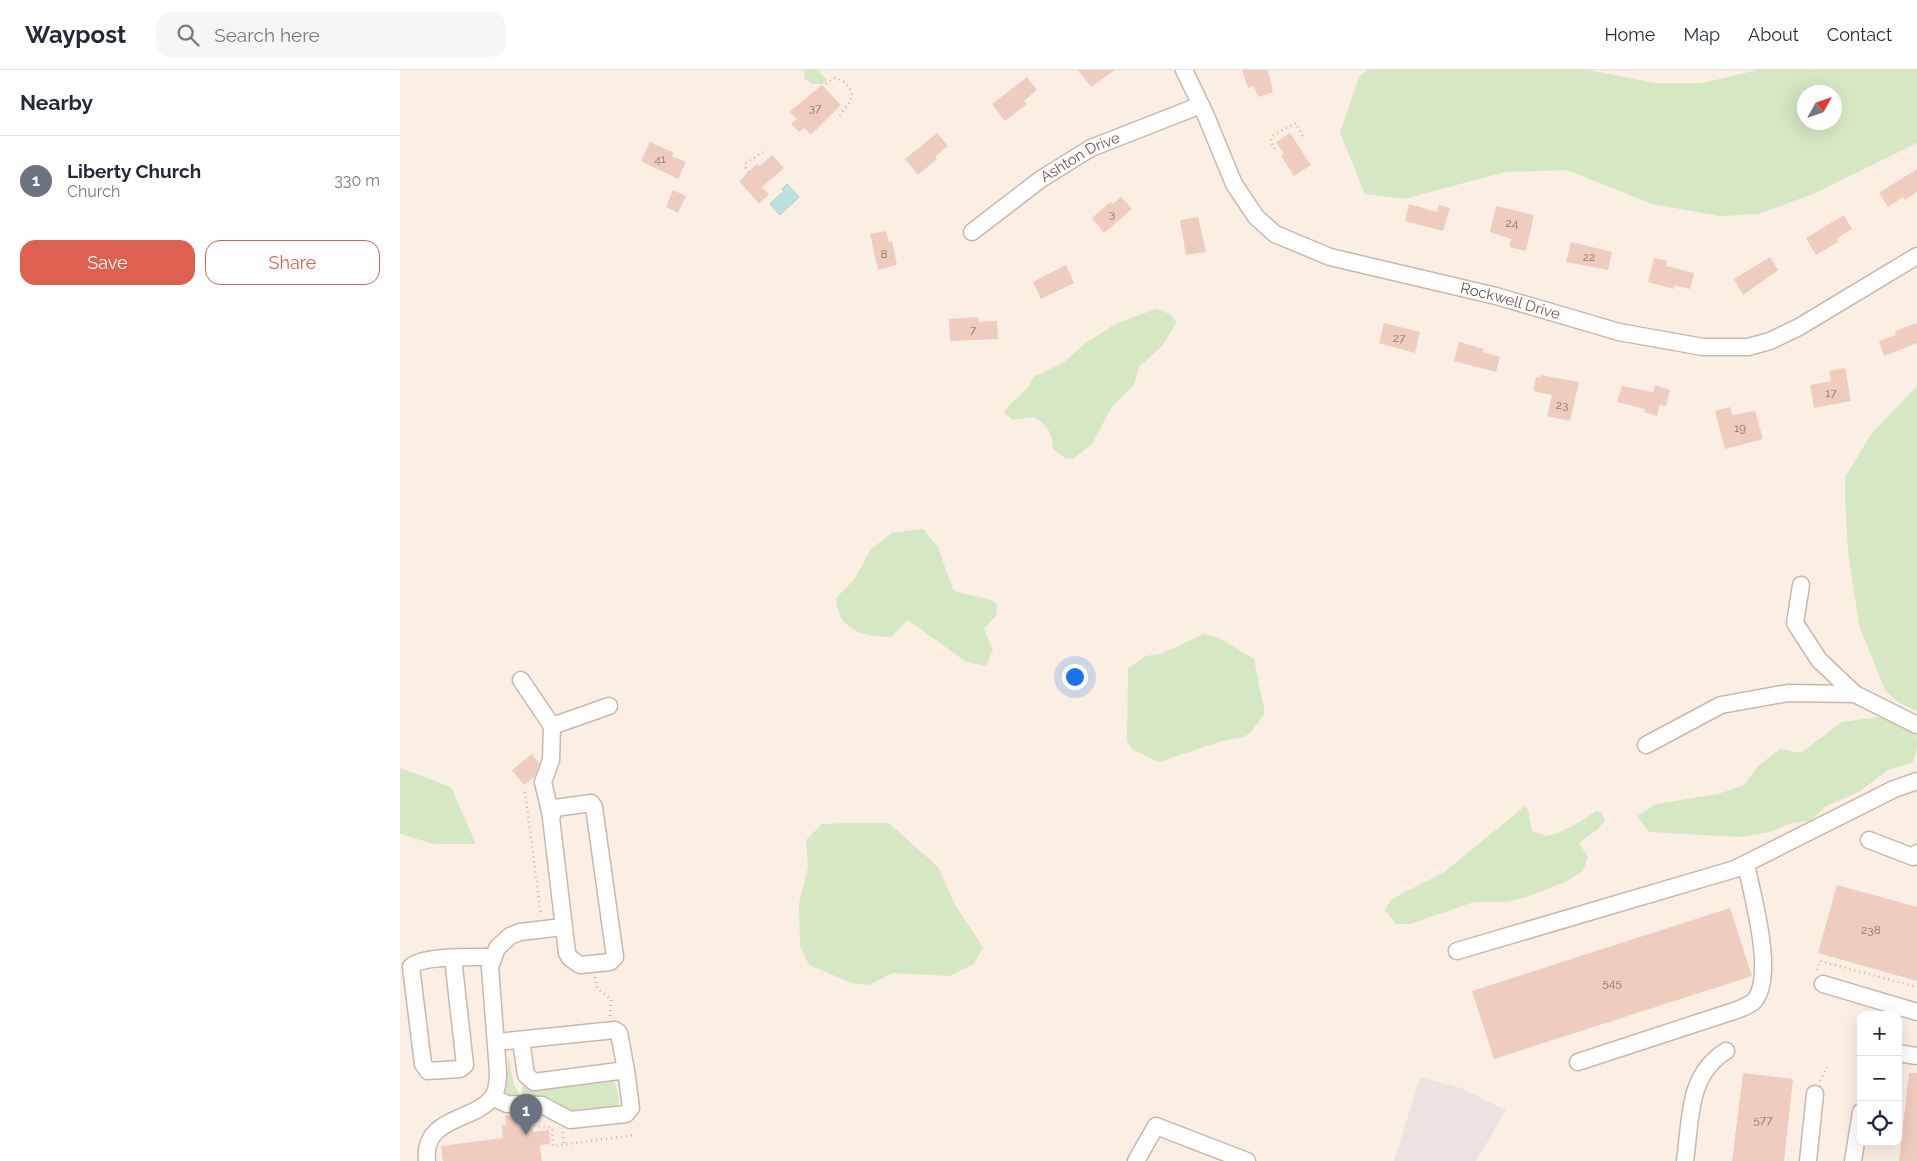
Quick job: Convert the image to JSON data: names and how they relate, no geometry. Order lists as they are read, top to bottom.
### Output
{
  "streets": {
    "street": ["Ashton Drive", "Rockwell Drive"]
  },
  "crossings": [
    ["Ashton Drive", "Rockwell Drive"]
  ],
  "house_numbers": [
    "37",
    "41",
    "3",
    "24",
    "8",
    "22",
    "7",
    "27",
    "17",
    "23",
    "19",
    "238",
    "545",
    "577"
  ],
  "north": "top right",
  "page": {
    "header": "Waypost",
    "search": "Search here",
    "nav": [
      "Home",
      "Map",
      "About",
      "Contact"
    ],
    "heading": "Nearby",
    "list": [
      {
        "mark": "1",
        "name": "Liberty Church",
        "note": "Church",
        "value": "330 m"
      }
    ],
    "buttons": ["Save", "Share"],
    "map_buttons": ["+", "−"],
    "pins": "1"
  }
}
